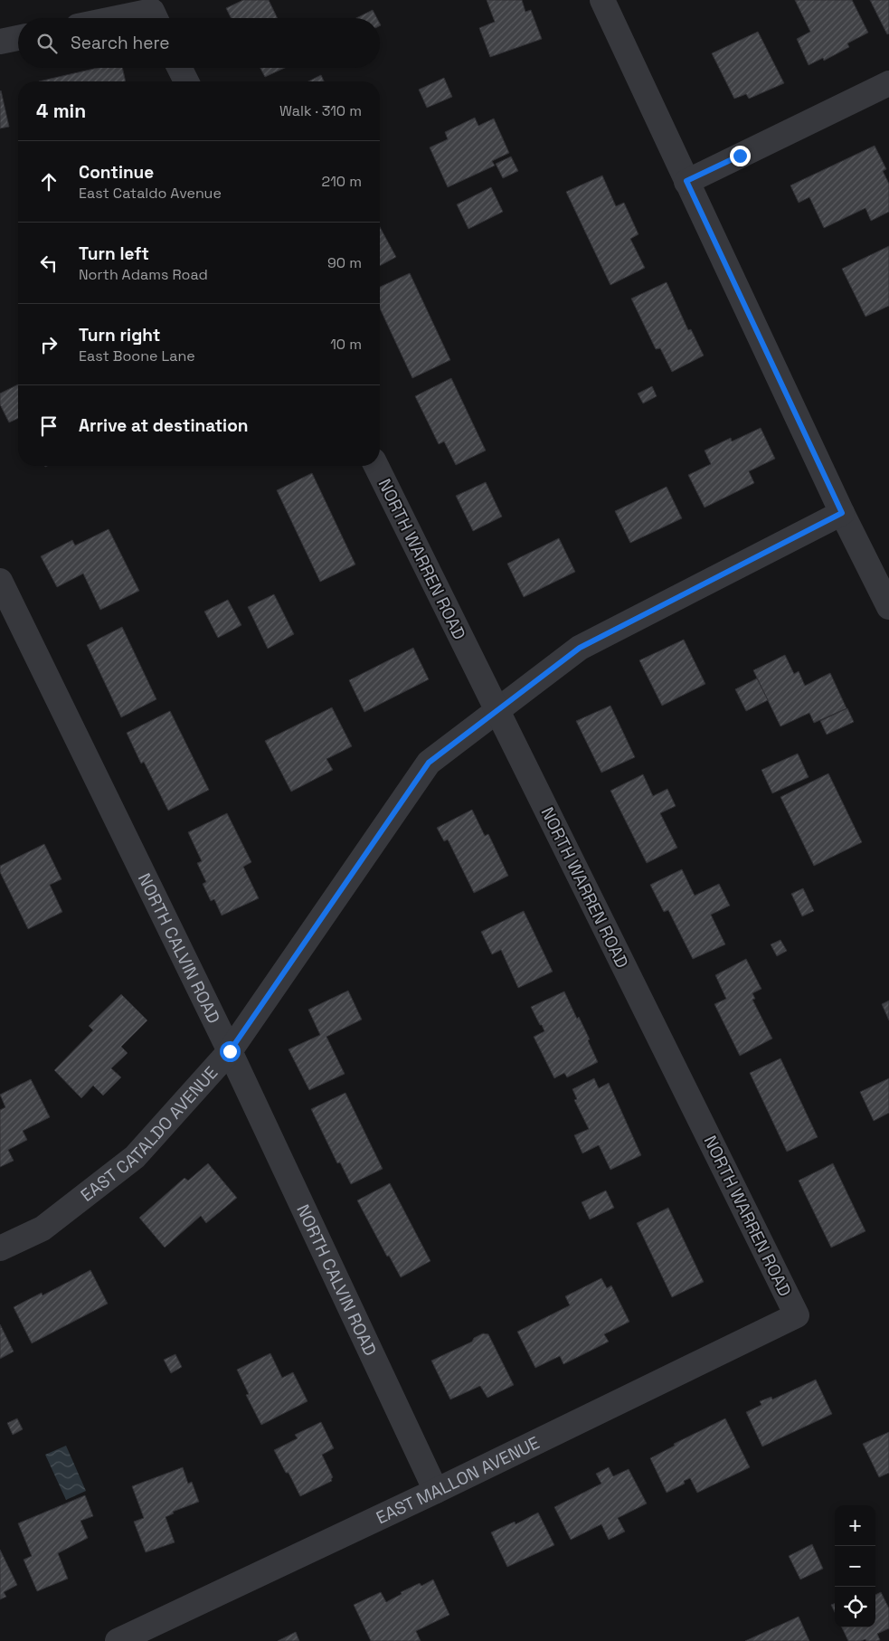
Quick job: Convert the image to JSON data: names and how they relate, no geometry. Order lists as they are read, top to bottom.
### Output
{
  "streets": {
    "street": [
      "NORTH WARREN ROAD",
      "NORTH CALVIN ROAD",
      "EAST CATALDO AVENUE",
      "EAST MALLON AVENUE"
    ]
  },
  "crossings": [
    ["NORTH WARREN ROAD", "EAST CATALDO AVENUE"],
    ["NORTH WARREN ROAD", "EAST MALLON AVENUE"],
    ["NORTH CALVIN ROAD", "EAST CATALDO AVENUE"],
    ["NORTH CALVIN ROAD", "EAST MALLON AVENUE"]
  ],
  "page": {
    "search": "Search here",
    "heading": ["4 min", "Walk · 310 m"],
    "list": [
      ["Continue", "East Cataldo Avenue", "210 m"],
      ["Turn left", "North Adams Road", "90 m"],
      ["Turn right", "East Boone Lane", "10 m"],
      "Arrive at destination"
    ],
    "map_buttons": ["+", "−"]
  }
}
